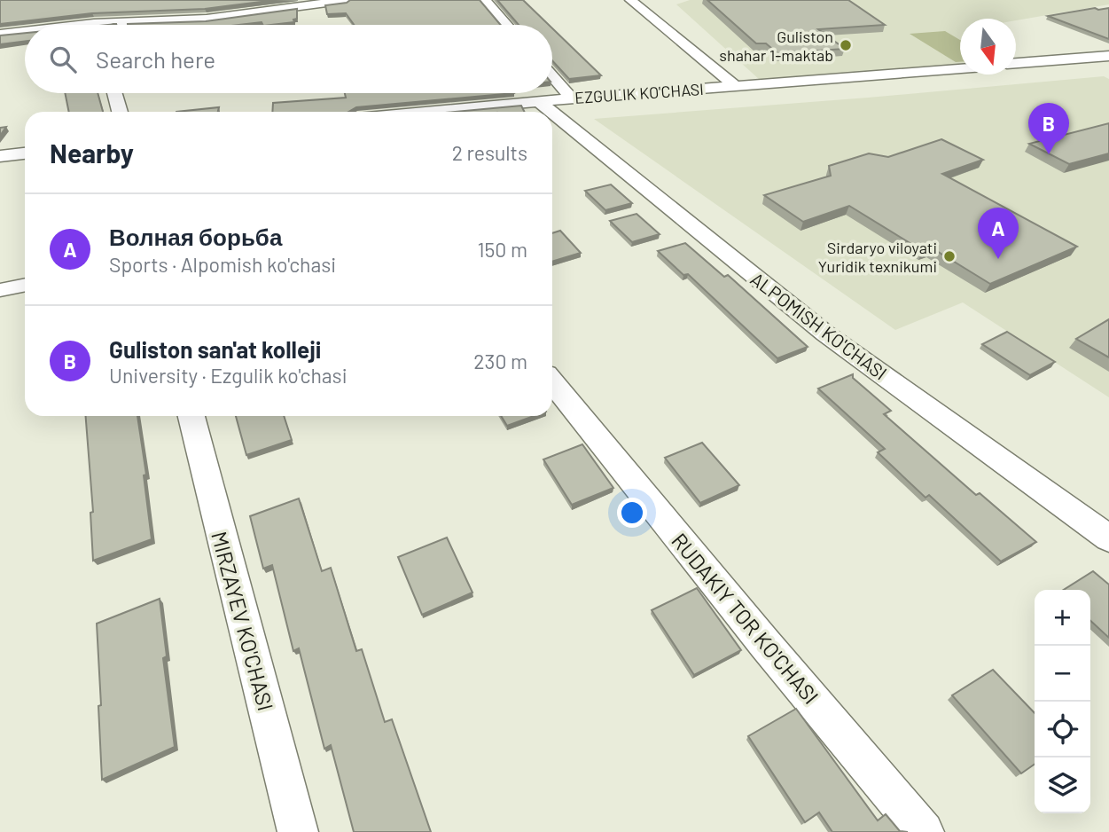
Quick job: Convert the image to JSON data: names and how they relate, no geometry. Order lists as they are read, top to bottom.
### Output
{
  "streets": {
    "street": [
      "EZGULIK KO'CHASI",
      "ALPOMISH KO'CHASI",
      "RUDAKIY TOR KO'CHASI",
      "MIRZAYEV KO'CHASI"
    ]
  },
  "crossings": [
    ["EZGULIK KO'CHASI", "ALPOMISH KO'CHASI"]
  ],
  "places": ["Guliston shahar 1-maktab", "Sirdaryo viloyati Yuridik texnikumi"],
  "north": "bottom",
  "page": {
    "search": "Search here",
    "pins": ["B", "A"],
    "heading": ["Nearby", "2 results"],
    "list": [
      {
        "mark": "A",
        "name": "Волная борьба",
        "note": "Sports · Alpomish ko'chasi",
        "value": "150 m"
      },
      {
        "mark": "B",
        "name": "Guliston san'at kolleji",
        "note": "University · Ezgulik ko'chasi",
        "value": "230 m"
      }
    ],
    "map_buttons": ["+", "−"]
  }
}
